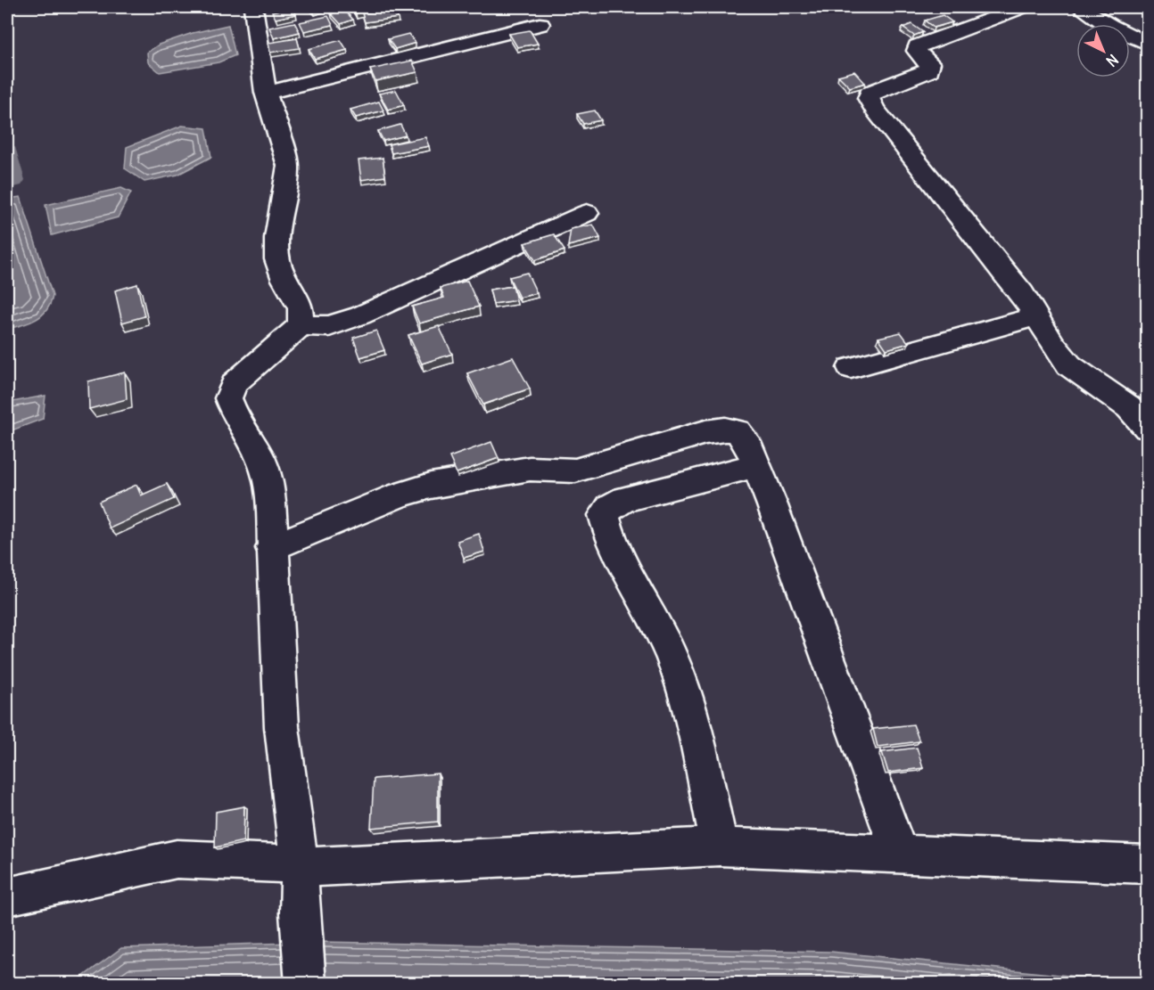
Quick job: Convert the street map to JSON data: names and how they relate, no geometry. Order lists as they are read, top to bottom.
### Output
{
  "north": "bottom right"
}
